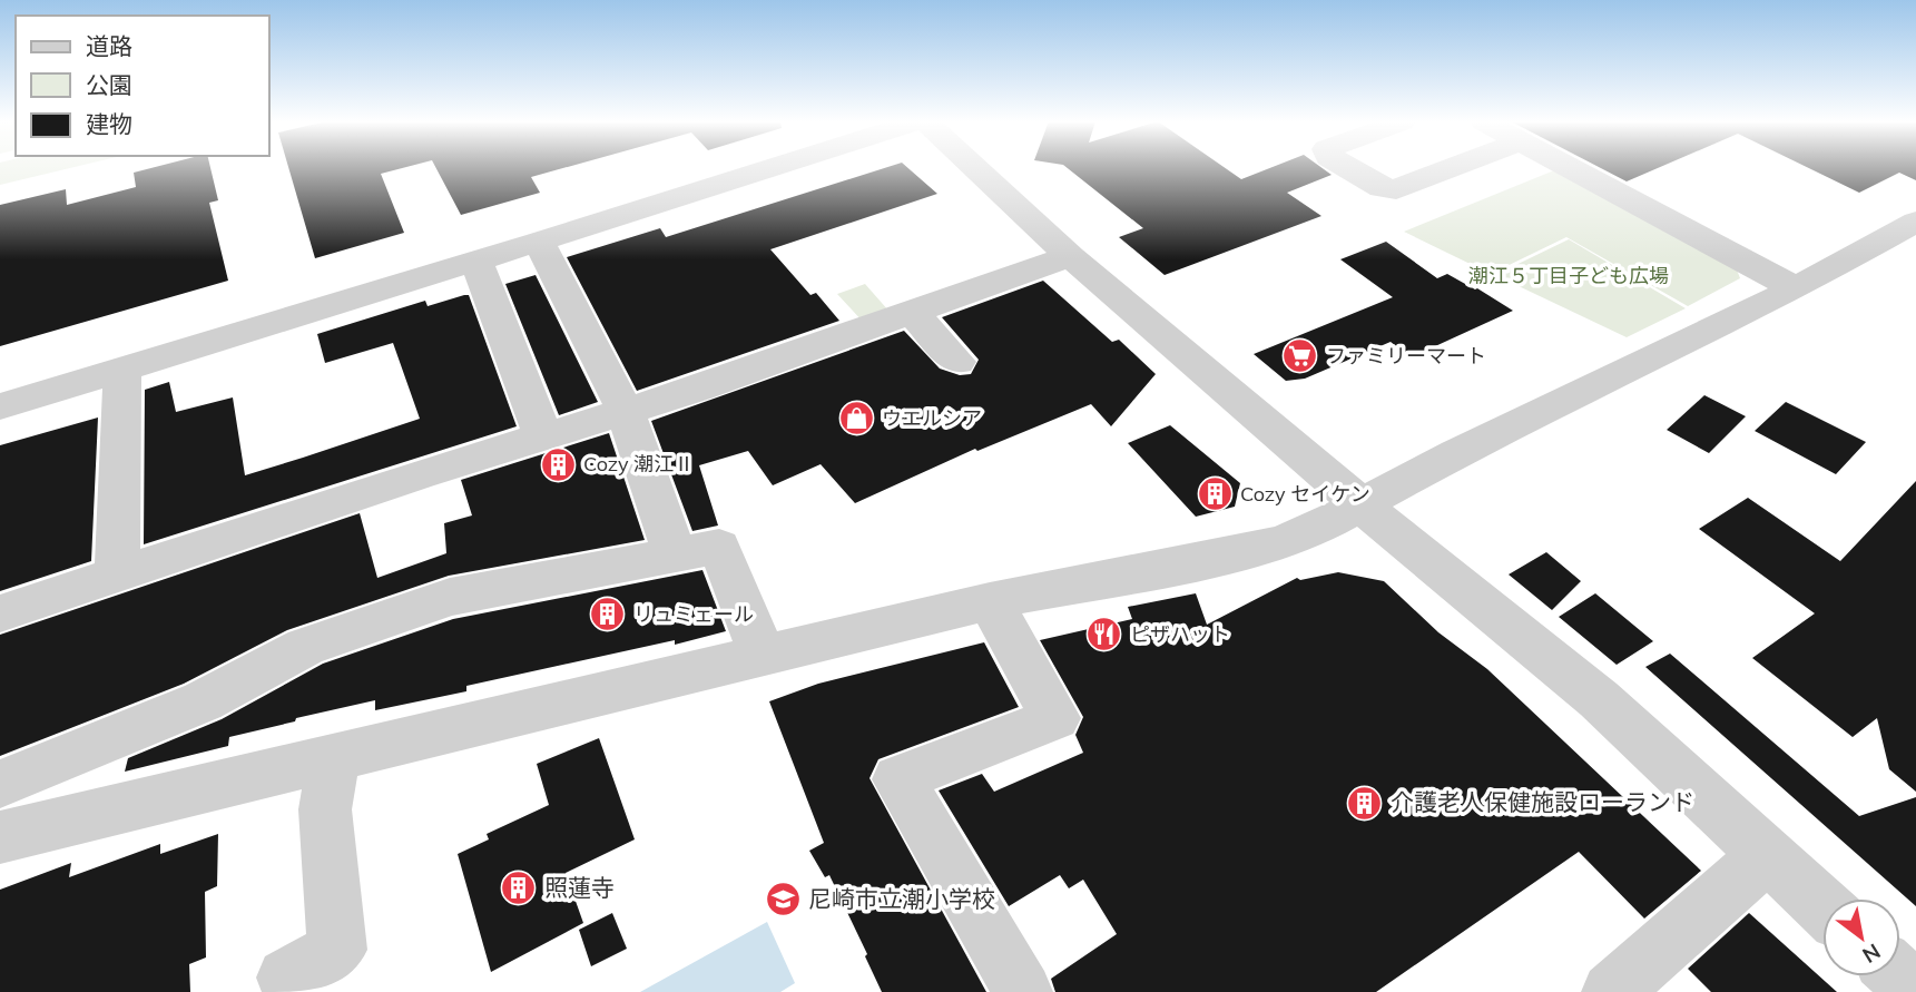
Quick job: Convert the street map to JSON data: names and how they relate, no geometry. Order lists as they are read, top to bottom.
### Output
{
  "parks": ["潮江５丁目子ども広場"],
  "places": {
    "supermarket": ["ファミリーマート"],
    "shop": ["ウエルシア"],
    "building": [
      "Cozy 潮江Ⅱ",
      "Cozy セイケン",
      "リュミェール",
      "介護老人保健施設ローランド",
      "照蓮寺"
    ],
    "restaurant": ["ピザハット"],
    "school or university": ["尼崎市立潮小学校"]
  },
  "legend": ["道路", "公園", "建物"],
  "north": "bottom right"
}
